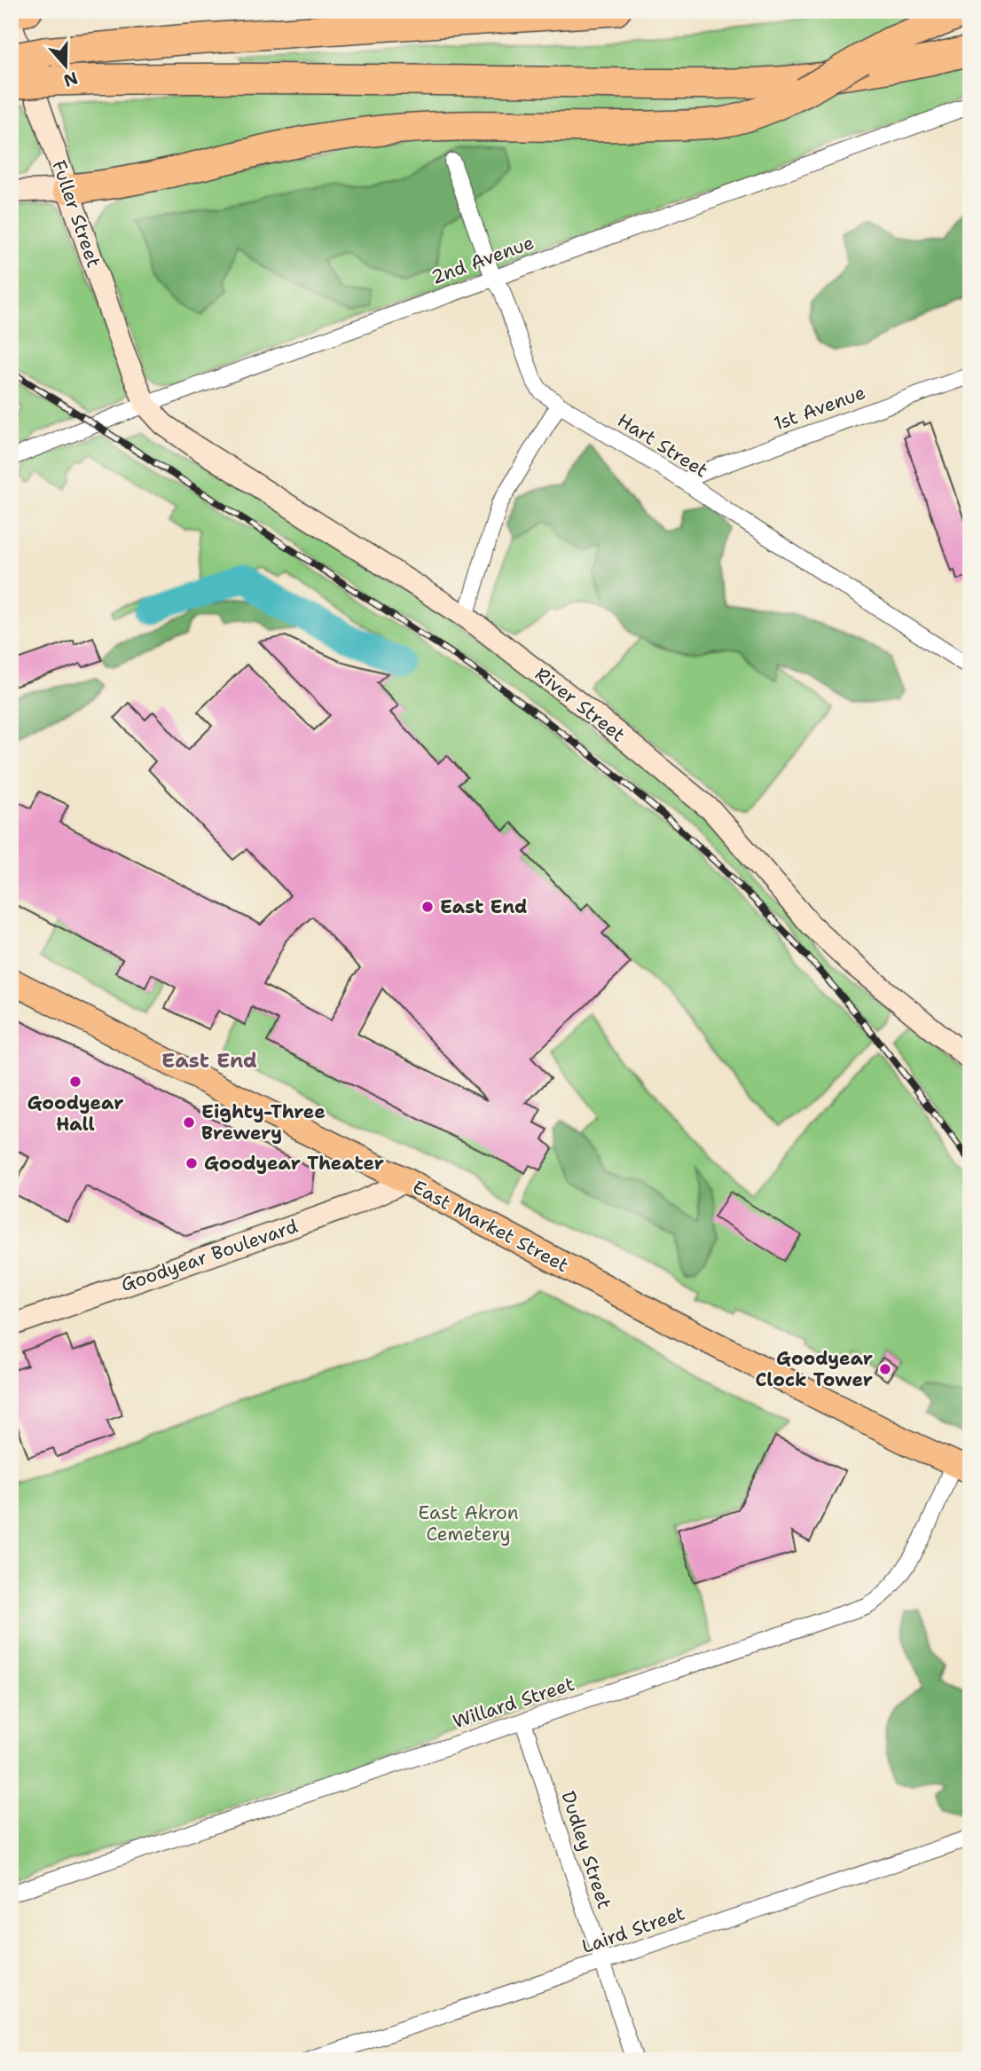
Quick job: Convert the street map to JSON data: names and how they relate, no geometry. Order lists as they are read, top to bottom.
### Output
{
  "streets": {
    "main road": ["East Market Street"],
    "street": [
      "Fuller Street",
      "2nd Avenue",
      "1st Avenue",
      "Hart Street",
      "River Street",
      "Goodyear Boulevard",
      "Willard Street",
      "Dudley Street",
      "Laird Street"
    ]
  },
  "crossings": [
    ["Fuller Street", "2nd Avenue"],
    ["Fuller Street", "River Street"],
    ["2nd Avenue", "Hart Street"],
    ["2nd Avenue", "River Street"],
    ["1st Avenue", "Hart Street"],
    ["East Market Street", "Goodyear Boulevard"],
    ["East Market Street", "Willard Street"],
    ["Willard Street", "Dudley Street"],
    ["Dudley Street", "Laird Street"]
  ],
  "districts": ["East End"],
  "parks": ["East Akron Cemetery"],
  "places": [
    "East End",
    "Goodyear Hall",
    "Eighty-Three Brewery",
    "Goodyear Theater",
    "Goodyear Clock Tower"
  ],
  "north": "bottom"
}
